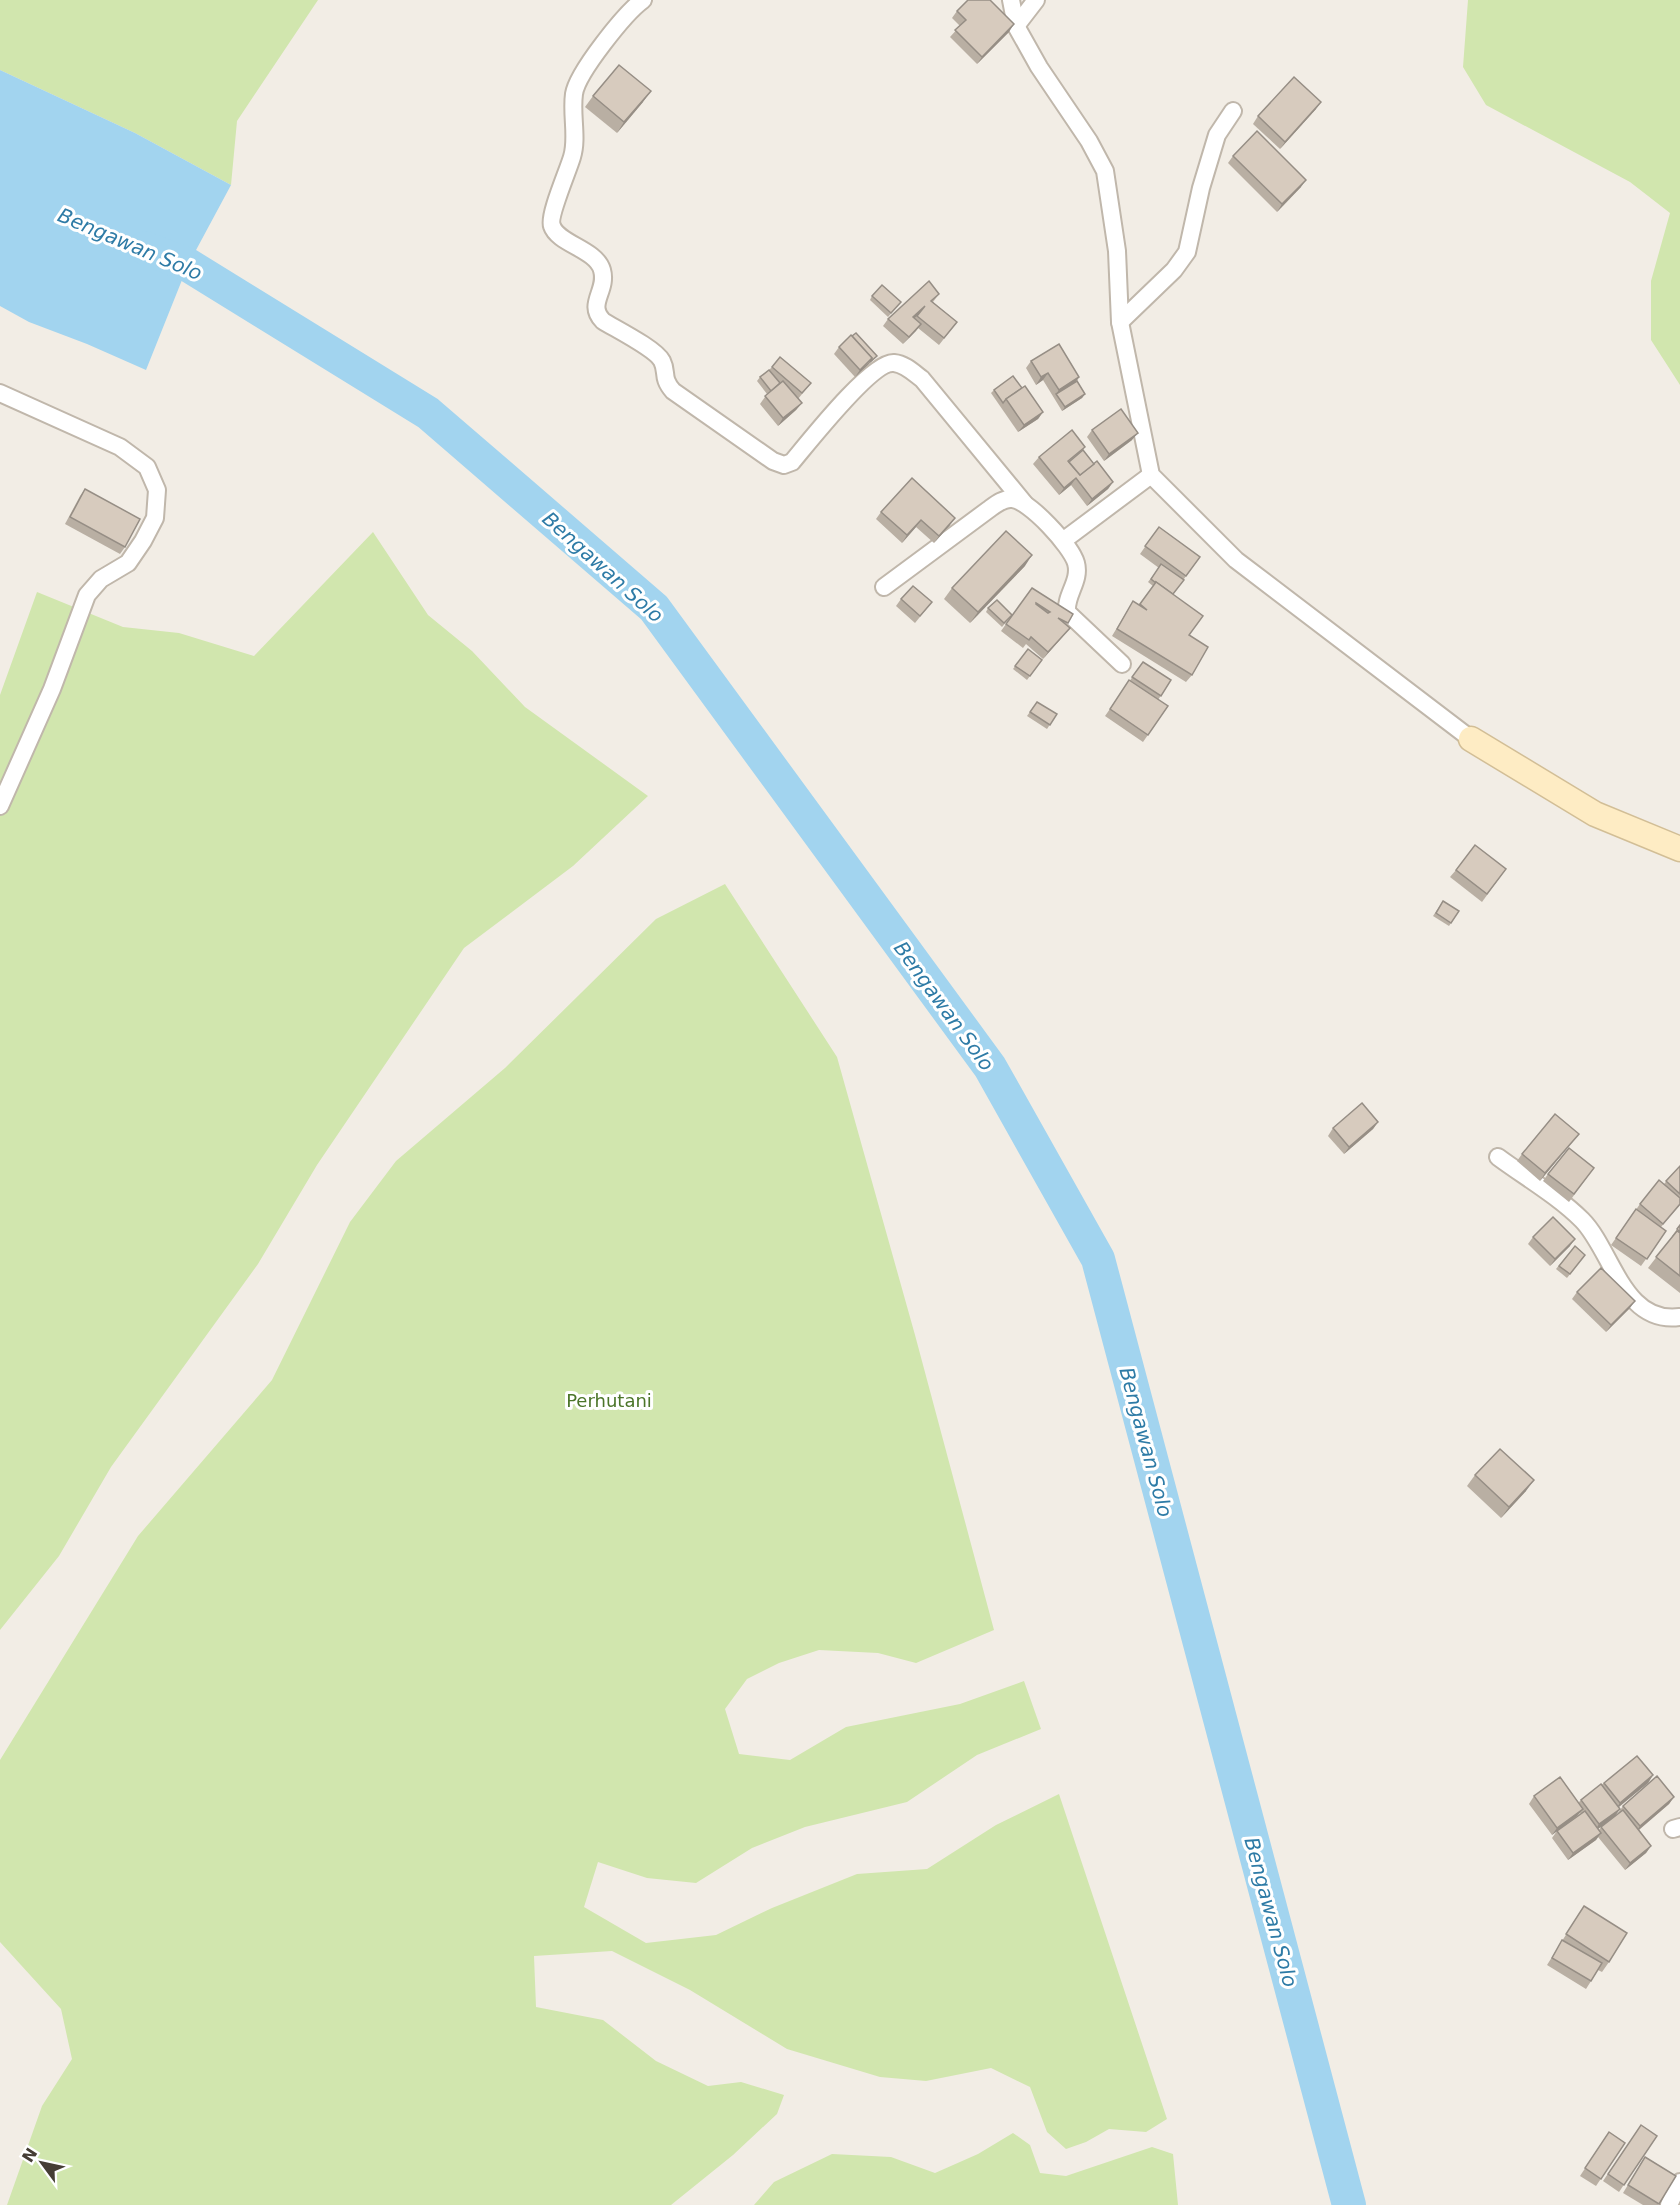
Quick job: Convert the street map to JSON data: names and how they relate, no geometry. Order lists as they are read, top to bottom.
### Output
{
  "water": ["Bengawan Solo"],
  "parks": ["Perhutani"],
  "north": "top left"
}
